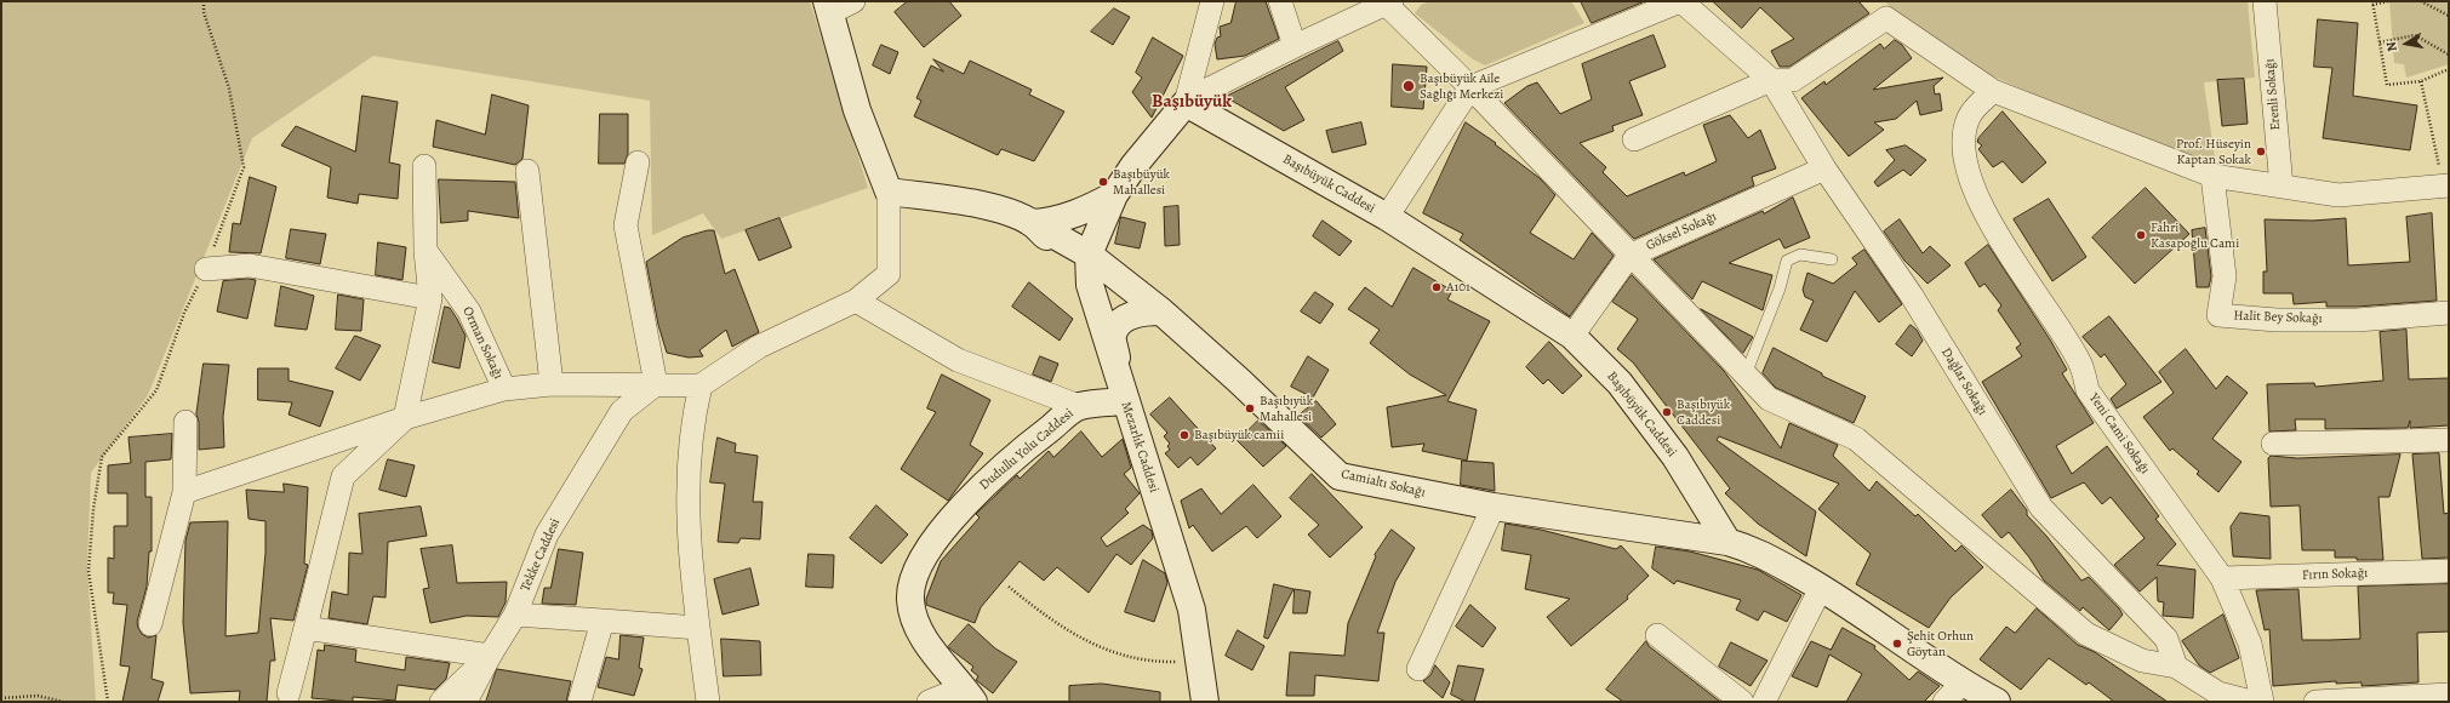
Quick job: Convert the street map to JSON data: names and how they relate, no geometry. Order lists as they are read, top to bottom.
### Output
{
  "streets": {
    "main road": [
      "Başıbüyük Caddesi",
      "Mezarlık Caddesi",
      "Dudullu Yolu Caddesi",
      "Camialtı Sokağı"
    ],
    "street": [
      "Erenli Sokağı",
      "Göksel Sokağı",
      "Halit Bey Sokağı",
      "Orman Sokağı",
      "Dağlar Sokağı",
      "Yeni Cami Sokağı",
      "Tekke Caddesi",
      "Fırın Sokağı"
    ]
  },
  "crossings": [
    ["Başıbüyük Caddesi", "Göksel Sokağı"],
    ["Başıbüyük Caddesi", "Camialtı Sokağı"],
    ["Göksel Sokağı", "Dağlar Sokağı"],
    ["Yeni Cami Sokağı", "Fırın Sokağı"],
    ["Mezarlık Caddesi", "Dudullu Yolu Caddesi"],
    ["Mezarlık Caddesi", "Camialtı Sokağı"]
  ],
  "districts": ["Başıbüyük"],
  "places": [
    "Başıbüyük Aile Sağlığı Merkezi",
    "Prof. Hüseyin Kaptan Sokak",
    "Başıbüyük Mahallesi",
    "Fahri Kasapoğlu Cami",
    "A101",
    "Başıbıyük Mahallesi",
    "Başıbıyük Caddesi",
    "Başıbüyük camii",
    "Şehit Orhun Göytan"
  ],
  "north": "left"
}
